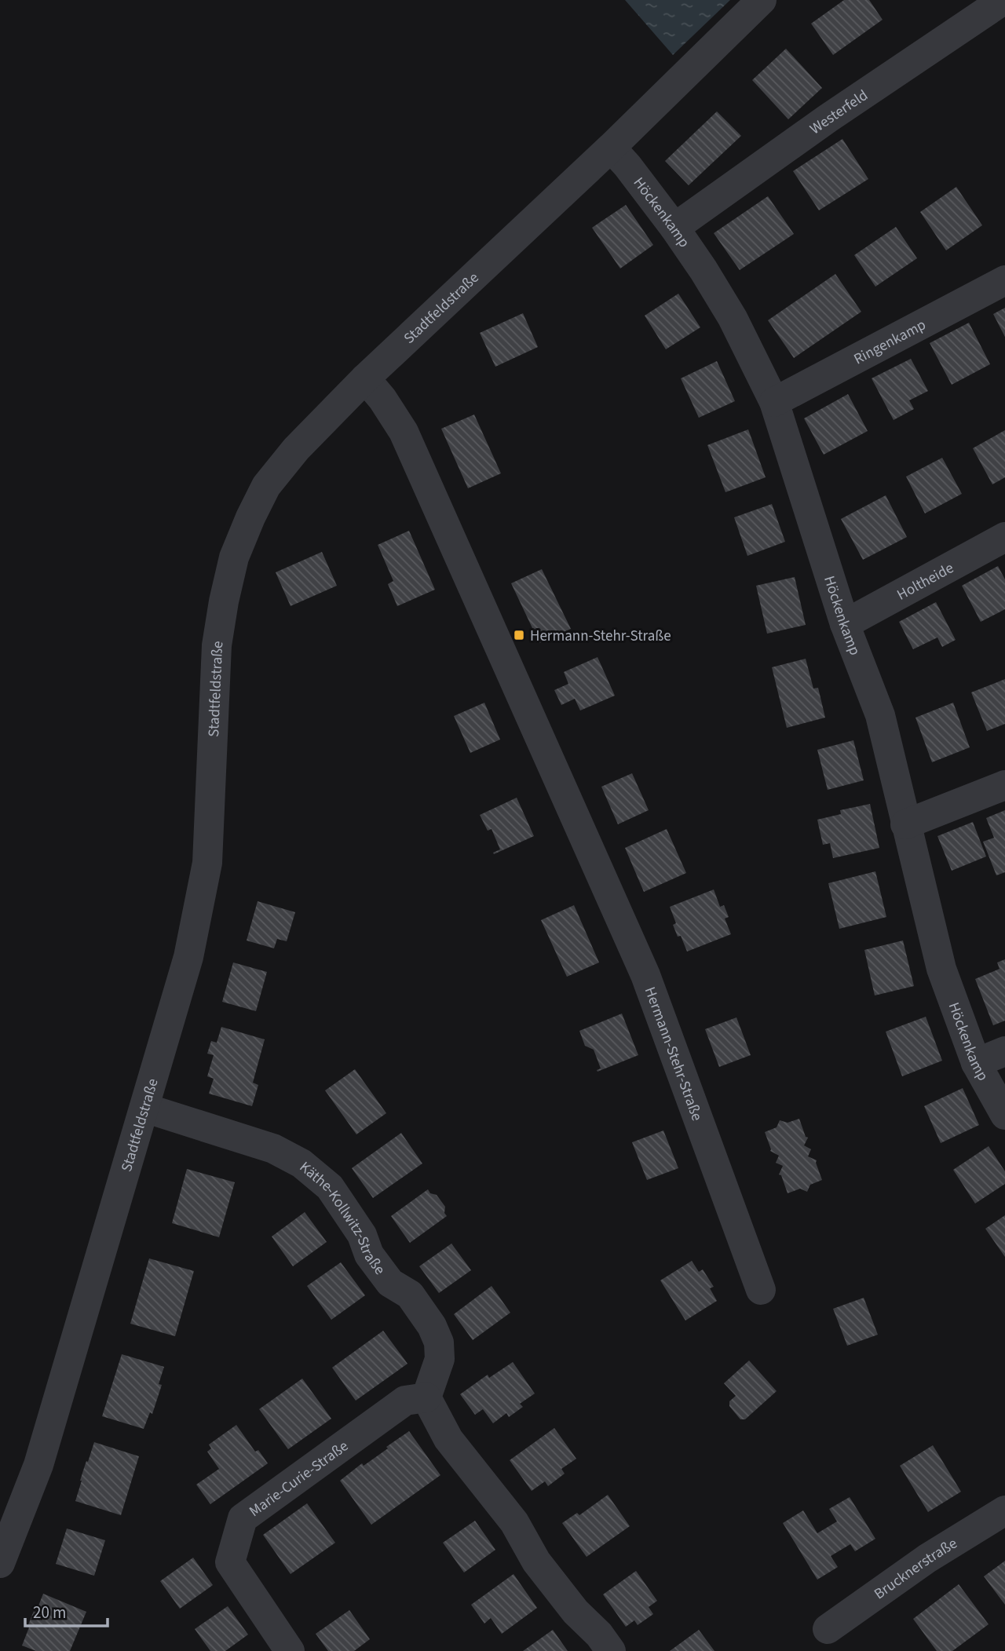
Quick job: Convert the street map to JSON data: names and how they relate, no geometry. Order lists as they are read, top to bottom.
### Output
{
  "streets": {
    "street": [
      "Westerfeld",
      "Höckenkamp",
      "Stadtfeldstraße",
      "Ringenkamp",
      "Holtheide",
      "Hermann-Stehr-Straße",
      "Käthe-Kollwitz-Straße",
      "Marie-Curie-Straße",
      "Brucknerstraße"
    ]
  },
  "crossings": [
    ["Westerfeld", "Höckenkamp"],
    ["Höckenkamp", "Stadtfeldstraße"],
    ["Höckenkamp", "Ringenkamp"],
    ["Höckenkamp", "Holtheide"],
    ["Stadtfeldstraße", "Hermann-Stehr-Straße"],
    ["Stadtfeldstraße", "Käthe-Kollwitz-Straße"],
    ["Käthe-Kollwitz-Straße", "Marie-Curie-Straße"]
  ],
  "places": {
    "transit": ["Hermann-Stehr-Straße"]
  },
  "scale_bar": "20 m"
}
